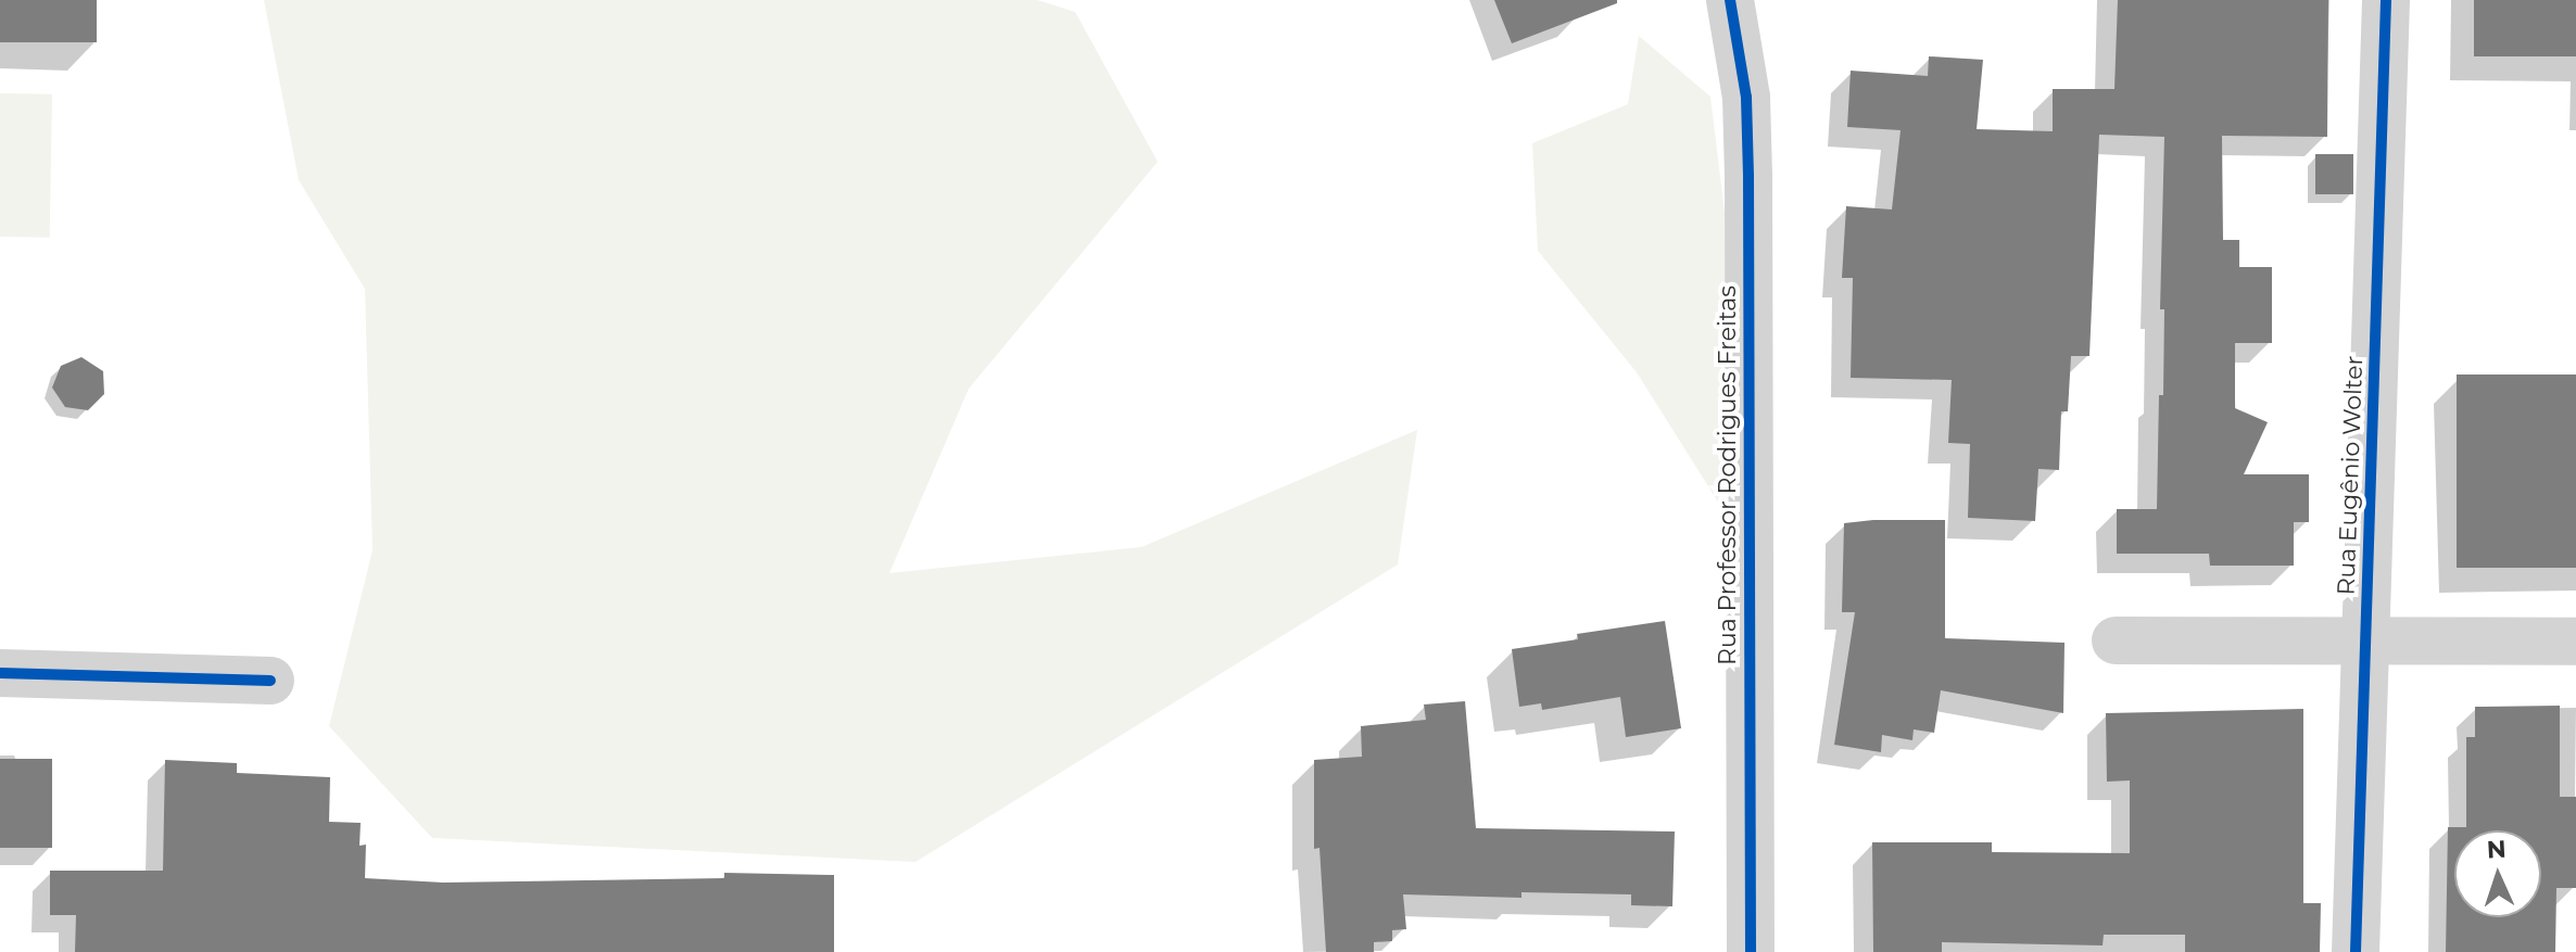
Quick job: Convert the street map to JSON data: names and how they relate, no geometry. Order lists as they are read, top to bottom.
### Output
{
  "streets": {
    "street": ["Rua Professor Rodrigues Freitas", "Rua Eugênio Wolter"]
  },
  "north": "top"
}
